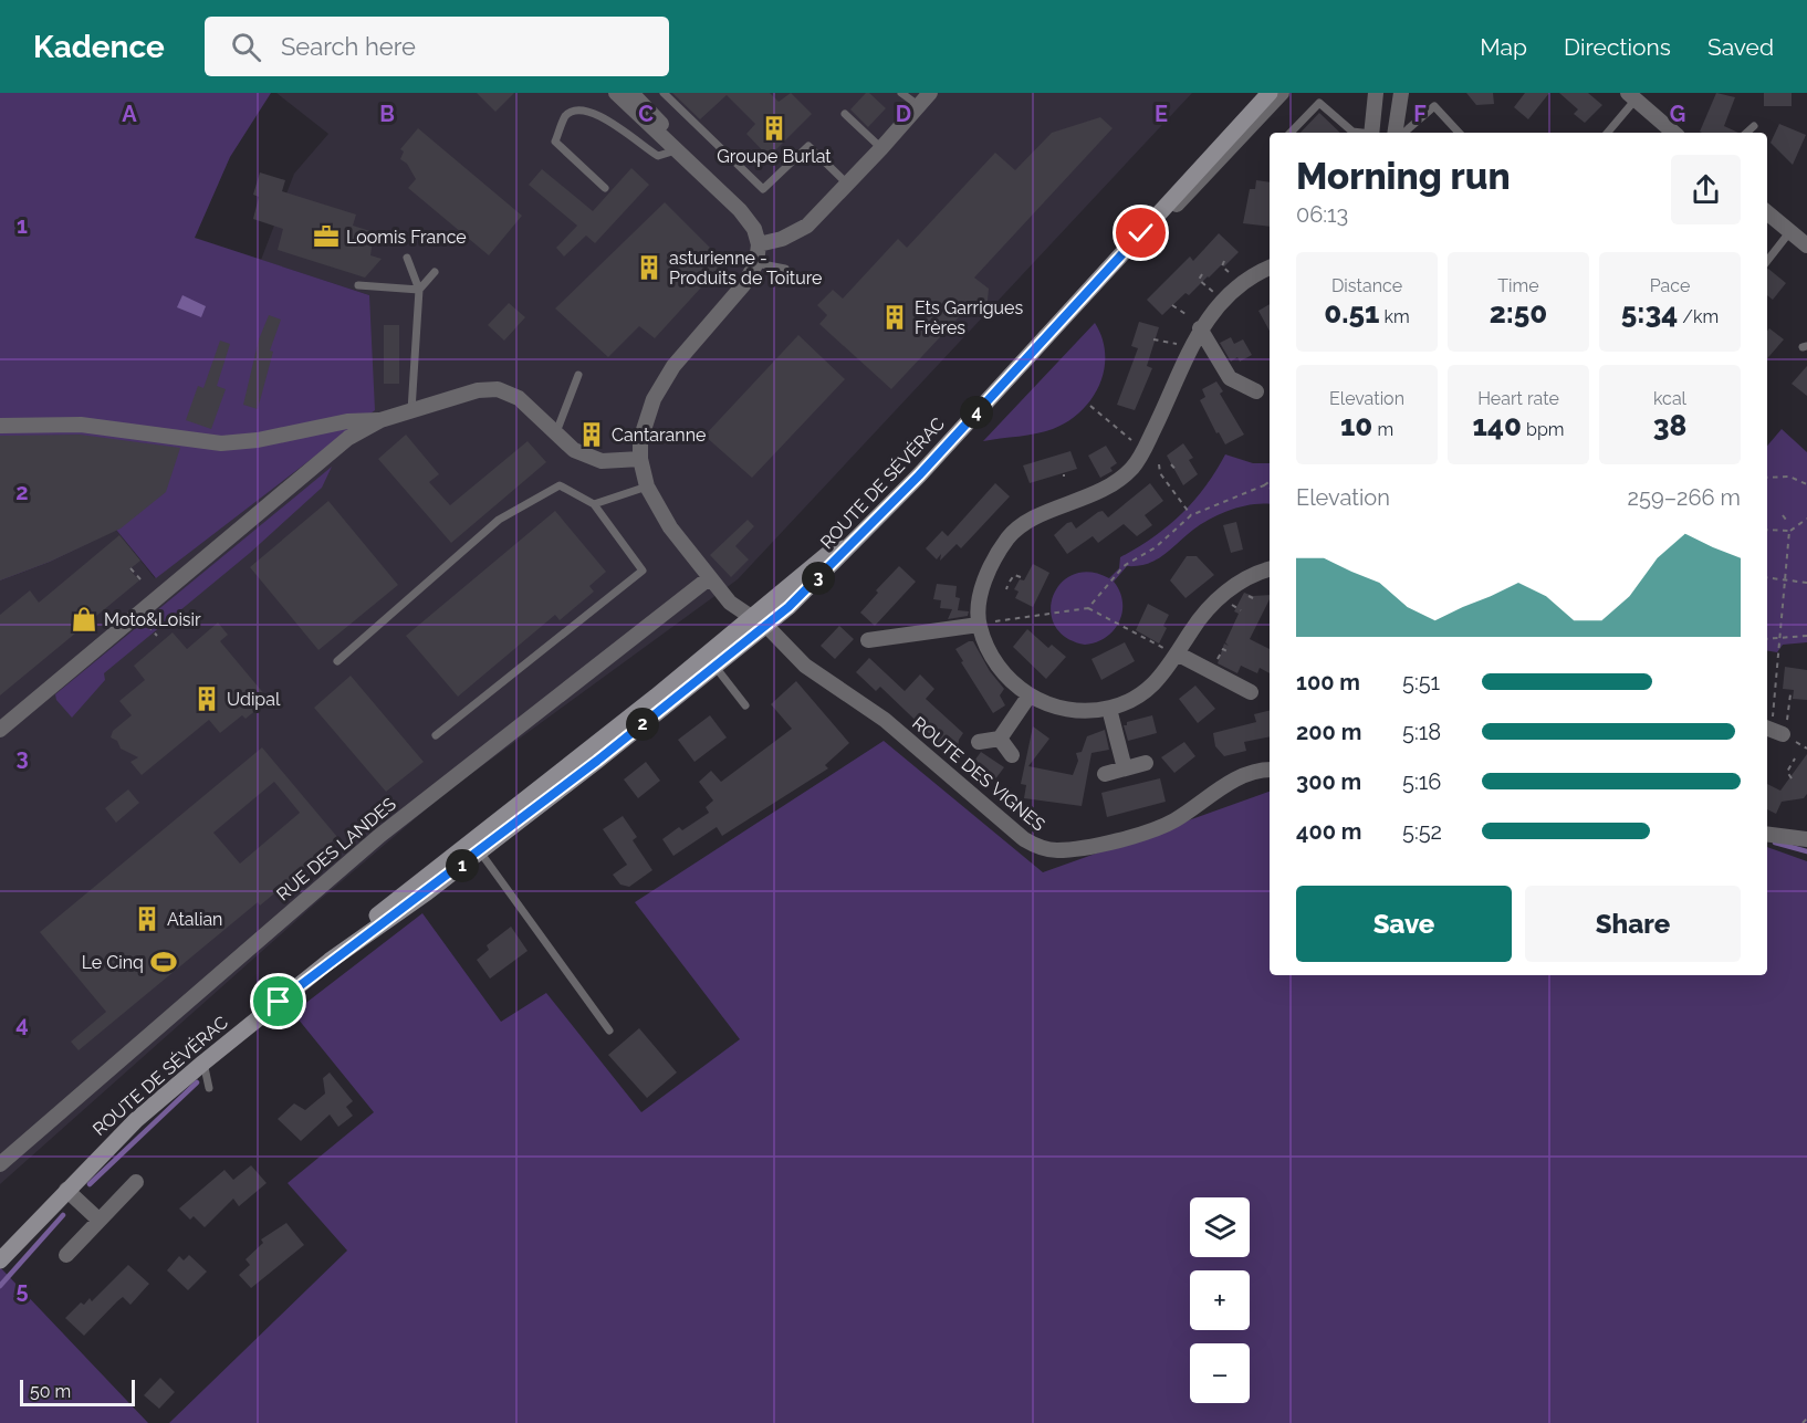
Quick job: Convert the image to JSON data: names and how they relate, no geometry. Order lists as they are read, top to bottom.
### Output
{
  "streets": {
    "main road": ["ROUTE DE SÉVÉRAC"],
    "street": ["ROUTE DES VIGNES", "RUE DES LANDES"]
  },
  "crossings": [
    ["ROUTE DE SÉVÉRAC", "ROUTE DES VIGNES"],
    ["ROUTE DES VIGNES", "RUE DES LANDES"]
  ],
  "places": {
    "building": [
      "Groupe Burlat",
      "asturienne - Produits de Toiture",
      "Ets Garrigues Frères",
      "Cantaranne",
      "Udipal",
      "Atalian"
    ],
    "office": ["Loomis France"],
    "shop": ["Moto&Loisir"],
    "sports": ["Le Cinq"]
  },
  "scale_bar": "50 m",
  "page": {
    "header": "Kadence",
    "search": "Search here",
    "nav": ["Map", "Directions", "Saved"],
    "heading": ["Morning run", "06:13"],
    "stats": [
      ["Distance", "0.51 km"],
      ["Time", "2:50"],
      ["Pace", "5:34 /km"],
      ["Elevation", "10 m"],
      ["Heart rate", "140 bpm"],
      ["kcal", "38"]
    ],
    "pins": [
      "4",
      "3",
      "2",
      "1"
    ],
    "chart": ["Elevation", "259–266 m"],
    "list": [
      {
        "name": "100 m",
        "note": "5:51"
      },
      {
        "name": "200 m",
        "note": "5:18"
      },
      {
        "name": "300 m",
        "note": "5:16"
      },
      {
        "name": "400 m",
        "note": "5:52"
      }
    ],
    "buttons": ["Save", "Share"],
    "map_buttons": ["+", "−"],
    "scale": "50 m"
  },
  "grid": {
    "columns": [
      "A",
      "B",
      "C",
      "D",
      "E",
      "F",
      "G"
    ],
    "rows": [
      "1",
      "2",
      "3",
      "4",
      "5"
    ]
  }
}
